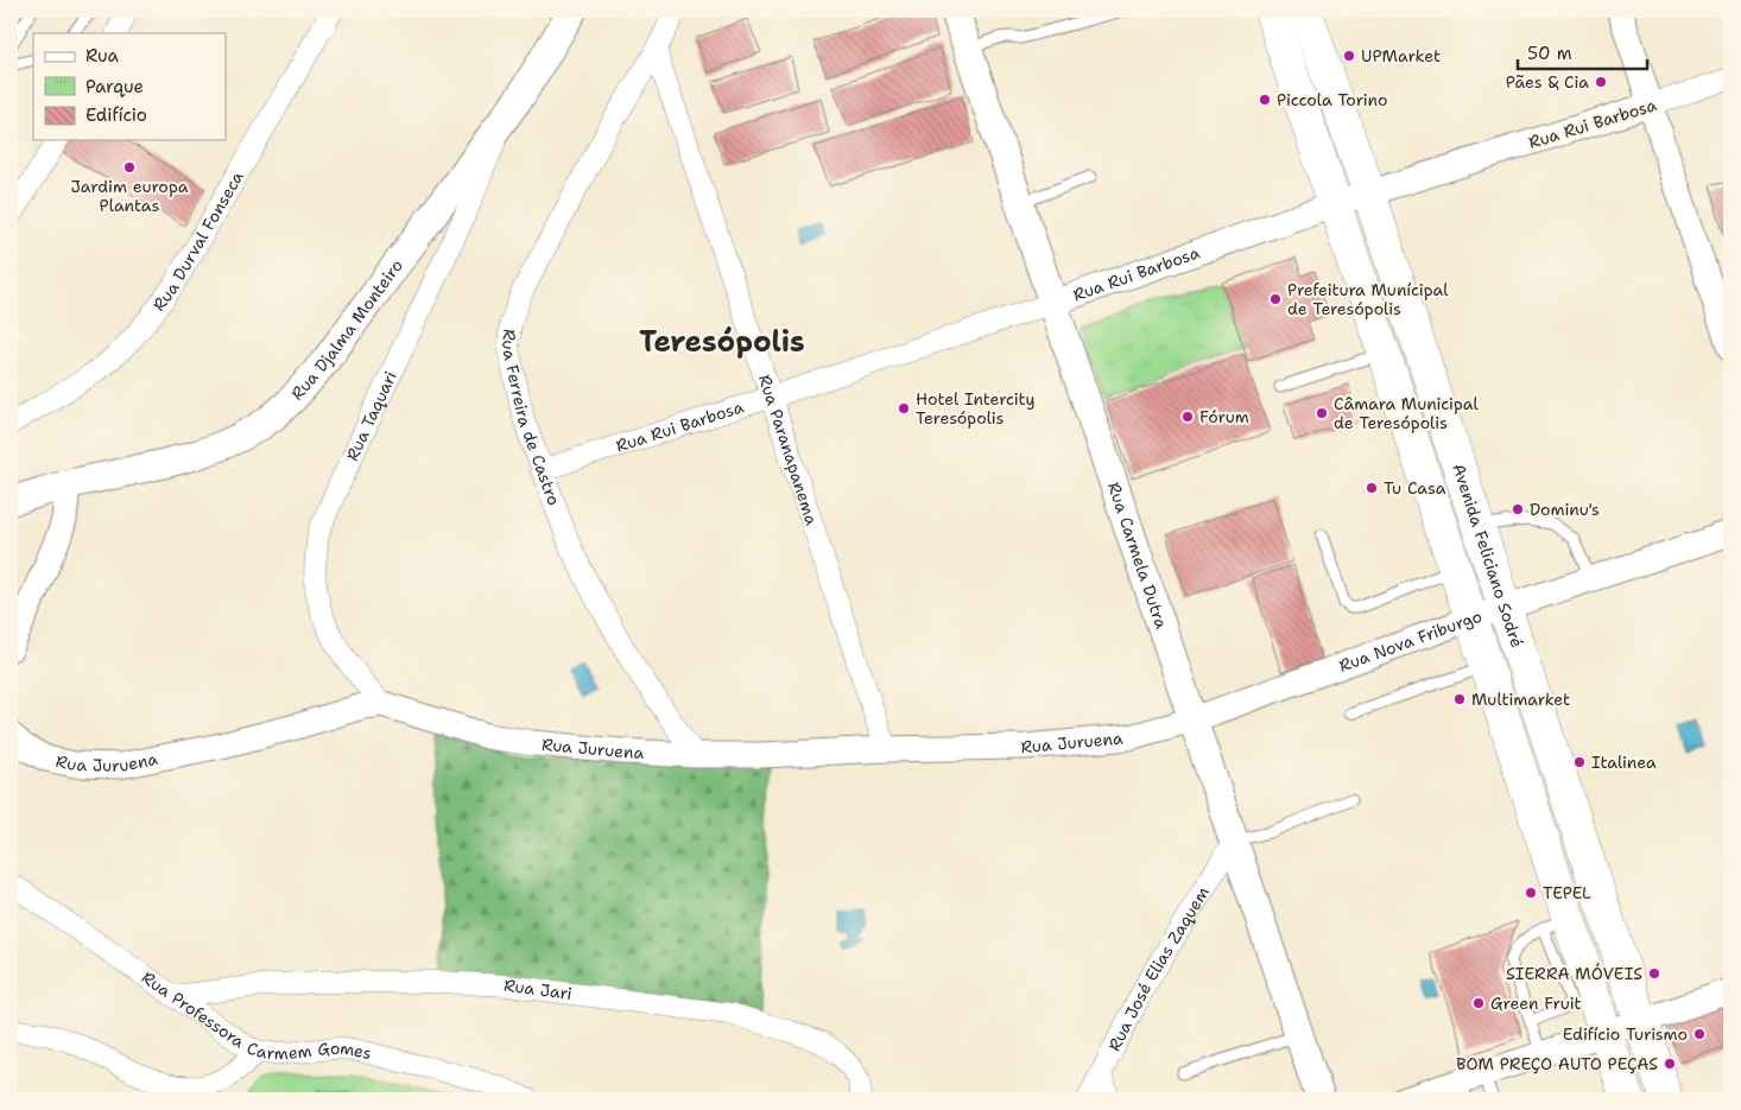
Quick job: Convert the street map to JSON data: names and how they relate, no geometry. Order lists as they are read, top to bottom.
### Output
{
  "streets": {
    "main road": ["Rua Djalma Monteiro", "Rua Carmela Dutra", "Avenida Feliciano Sodré"],
    "street": [
      "Rua Rui Barbosa",
      "Rua Durval Fonseca",
      "Rua Taquari",
      "Rua Ferreira de Castro",
      "Rua Paranapanema",
      "Rua Nova Friburgo",
      "Rua Juruena",
      "Rua José Elias Zaquem",
      "Rua Jari",
      "Rua Professora Carmem Gomes"
    ]
  },
  "crossings": [
    ["Rua Rui Barbosa", "Rua Ferreira de Castro"],
    ["Rua Rui Barbosa", "Rua Paranapanema"],
    ["Rua Rui Barbosa", "Rua Carmela Dutra"],
    ["Rua Rui Barbosa", "Avenida Feliciano Sodré"],
    ["Rua Djalma Monteiro", "Rua Taquari"],
    ["Rua Taquari", "Rua Juruena"],
    ["Rua Ferreira de Castro", "Rua Paranapanema"],
    ["Rua Ferreira de Castro", "Rua Juruena"],
    ["Rua Paranapanema", "Rua Juruena"],
    ["Rua Carmela Dutra", "Rua Nova Friburgo"],
    ["Rua Carmela Dutra", "Rua Juruena"],
    ["Rua Carmela Dutra", "Rua José Elias Zaquem"],
    ["Avenida Feliciano Sodré", "Rua Nova Friburgo"],
    ["Rua Nova Friburgo", "Rua Juruena"],
    ["Rua Jari", "Rua Professora Carmem Gomes"]
  ],
  "districts": ["Teresópolis"],
  "places": [
    "UPMarket",
    "Pães & Cia",
    "Piccola Torino",
    "Jardim europa Plantas",
    "Prefeitura Munícipal de Teresópolis",
    "Hotel Intercity Teresópolis",
    "Câmara Municipal de Teresópolis",
    "Fórum",
    "Tu Casa",
    "Dominu's",
    "Multimarket",
    "Italinea",
    "TEPEL",
    "SIERRA MÓVEIS",
    "Green Fruit",
    "Edifício Turismo",
    "BOM PREÇO AUTO PEÇAS"
  ],
  "legend": ["Rua", "Parque", "Edifício"],
  "scale_bar": "50 m"
}
